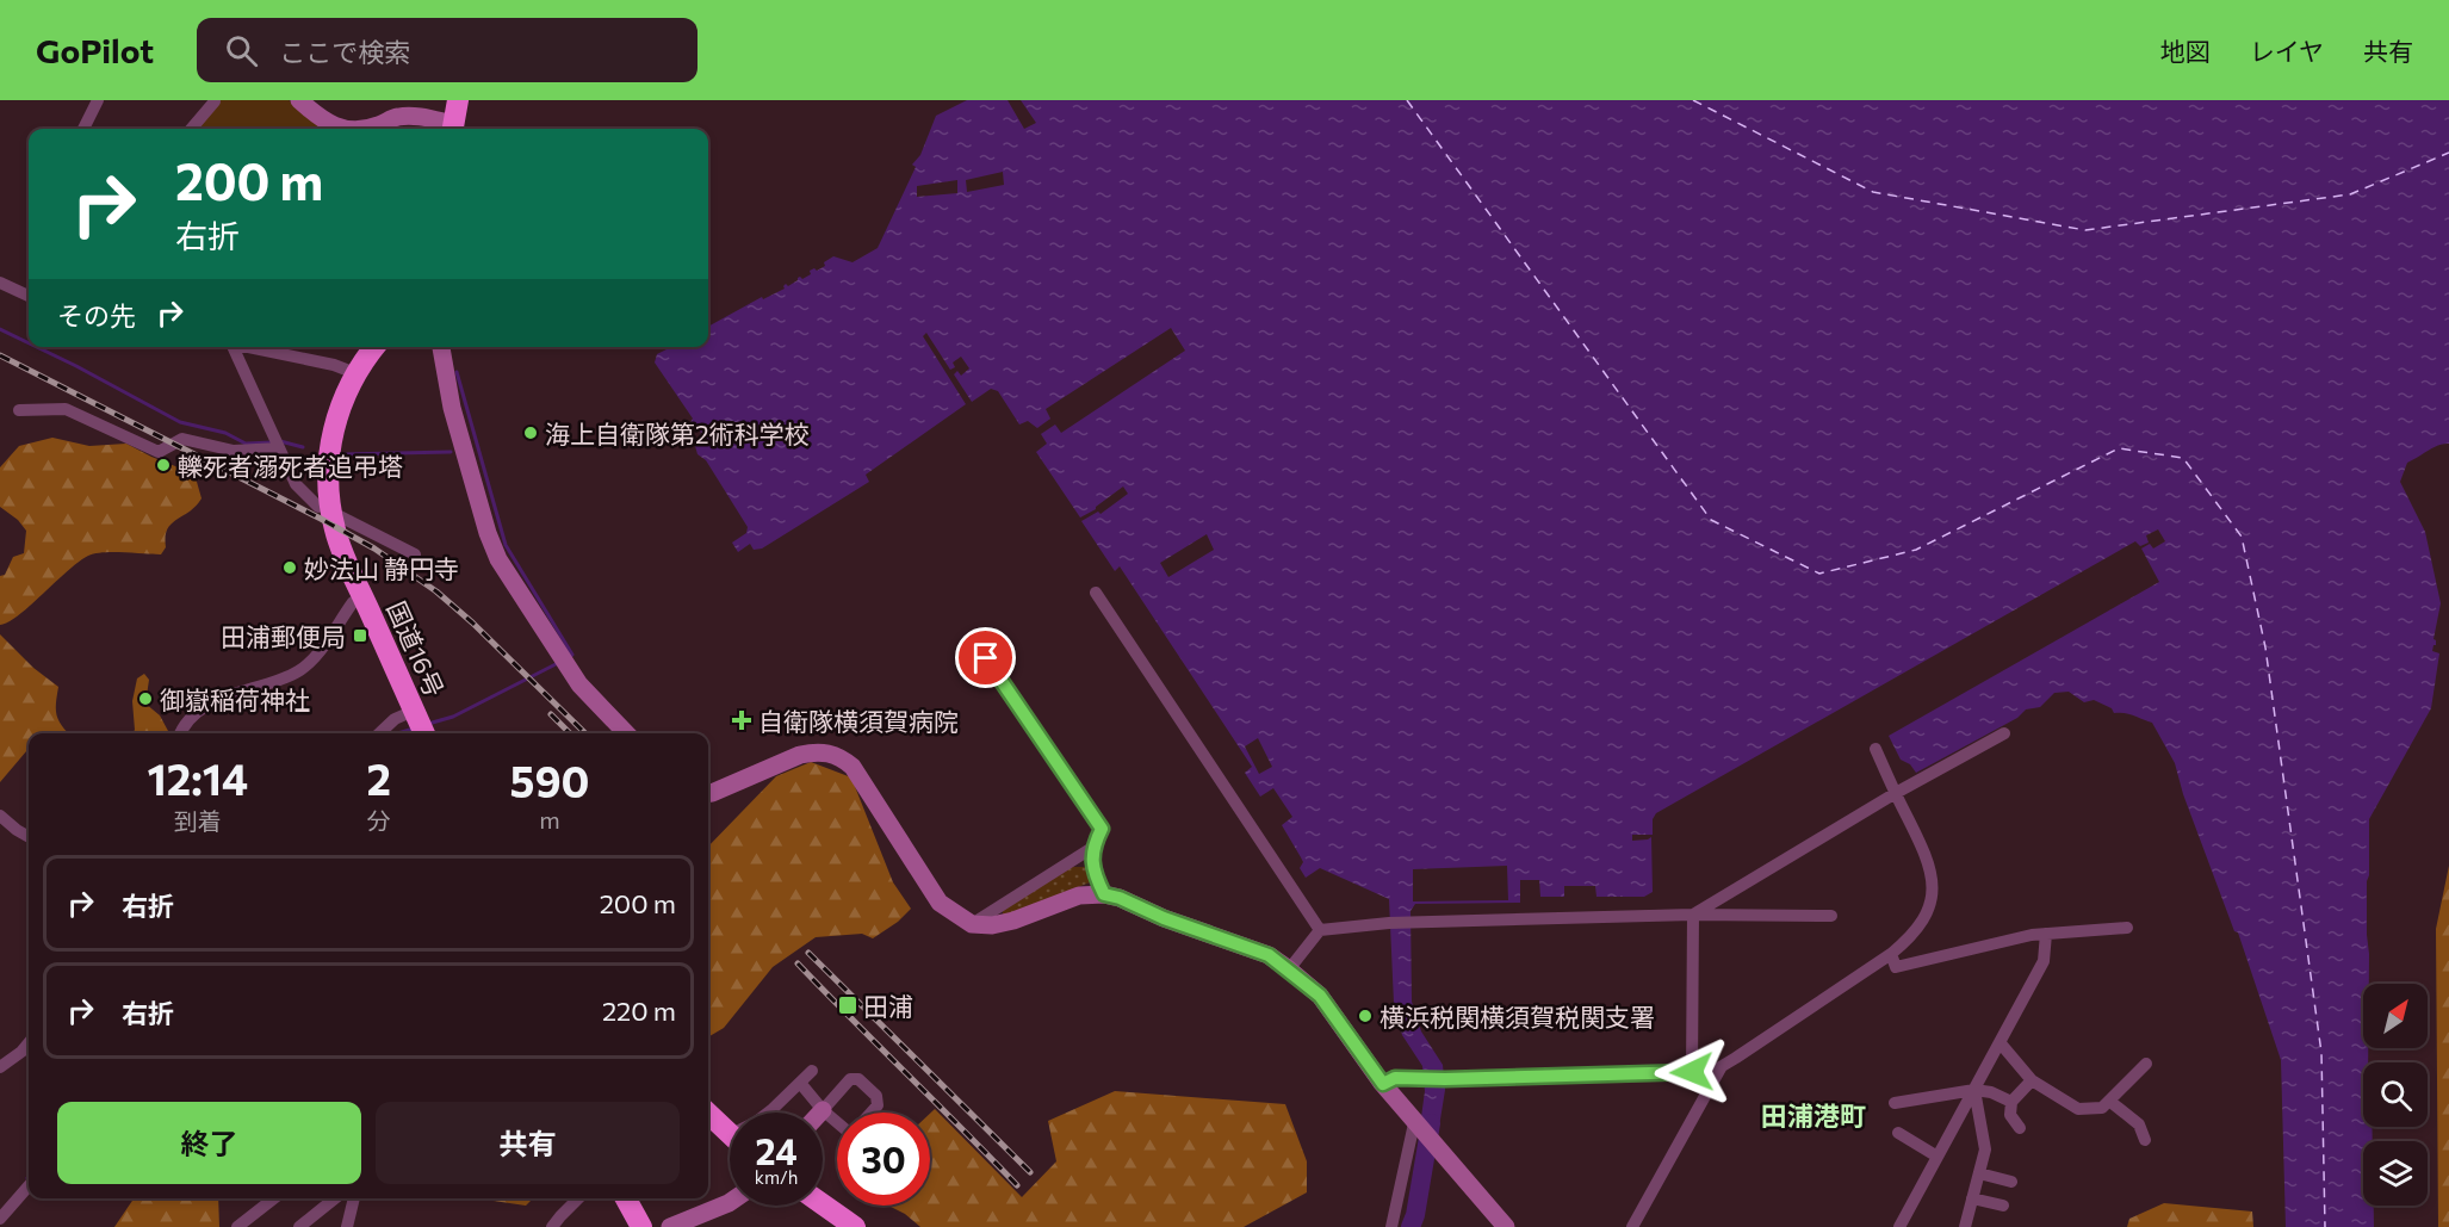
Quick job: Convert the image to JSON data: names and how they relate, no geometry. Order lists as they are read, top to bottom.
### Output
{
  "streets": {
    "highway": ["国道16号"]
  },
  "districts": ["田浦港町"],
  "places": {
    "other": [
      "海上自衛隊第2術科学校",
      "轢死者溺死者追弔塔",
      "妙法山 静円寺",
      "御嶽稲荷神社",
      "横浜税関横須賀税関支署"
    ],
    "transit": ["田浦郵便局", "田浦"],
    "health": ["自衛隊横須賀病院"]
  },
  "north": "top right",
  "page": {
    "header": "GoPilot",
    "search": "ここで検索",
    "nav": ["地図", "レイヤ", "共有"],
    "turn": ["200 m", "右折"],
    "then": "その先",
    "eta": [
      "12:14",
      "到着",
      "2",
      "分",
      "590",
      "m"
    ],
    "list": [
      {
        "name": "右折",
        "value": "200 m"
      },
      {
        "name": "右折",
        "value": "220 m"
      }
    ],
    "buttons": ["終了", "共有"],
    "speed": "24 km/h",
    "limit": "30"
  }
}
